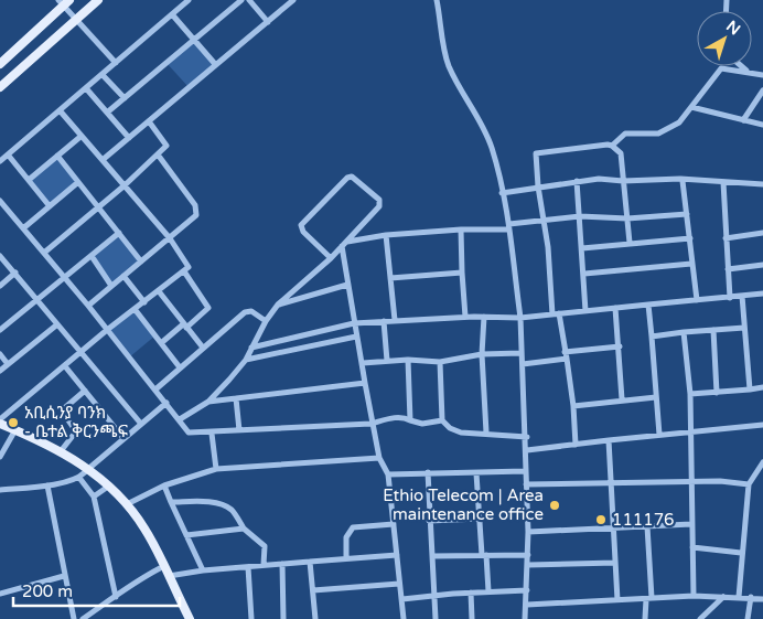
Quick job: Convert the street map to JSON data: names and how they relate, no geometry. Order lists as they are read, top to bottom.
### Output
{
  "places": ["አቢሲንያ ባንክ - ቤተል ቅርንጫፍ", "Ethio Telecom | Area maintenance office", "111176"],
  "scale_bar": "200 m",
  "north": "top right"
}
